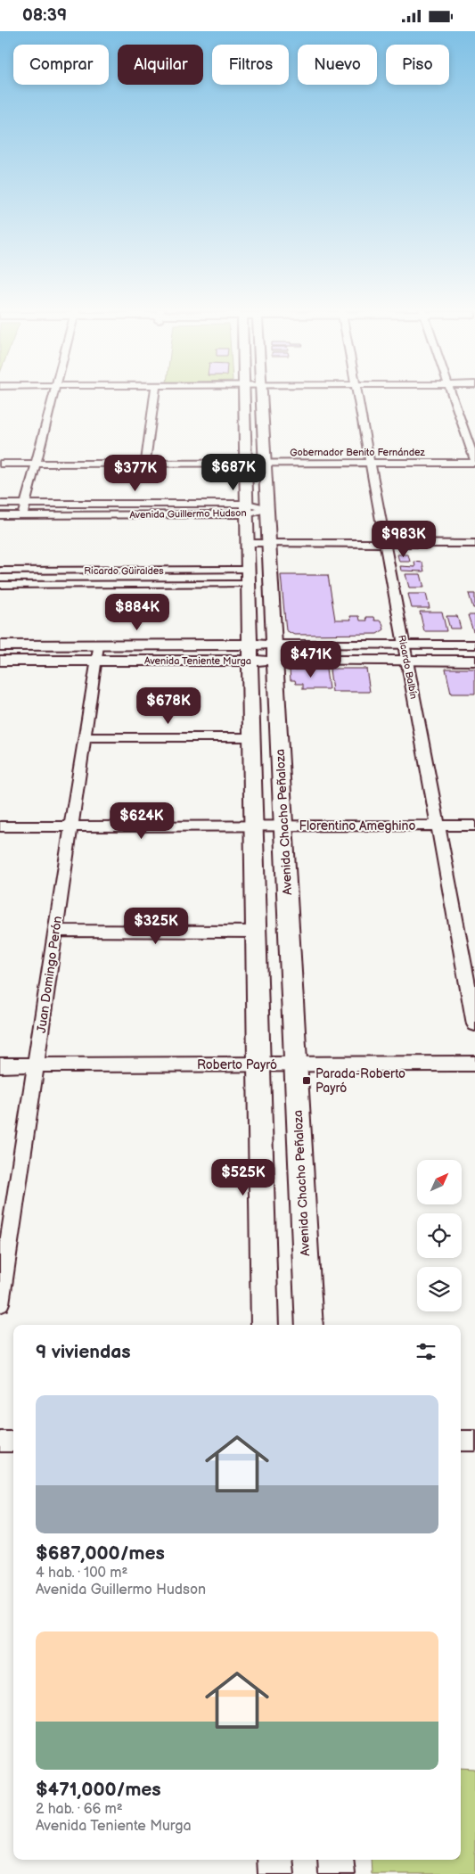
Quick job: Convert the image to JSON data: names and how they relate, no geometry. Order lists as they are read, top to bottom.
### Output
{
  "streets": {
    "main road": ["Avenida Teniente Murga", "Avenida Chacho Peñaloza"],
    "street": [
      "Gobernador Benito Fernández",
      "Avenida Guillermo Hudson",
      "Ricardo Güiraldes",
      "Ricardo Balbín",
      "Florentino Ameghino",
      "Juan Domingo Perón",
      "Roberto Payró"
    ]
  },
  "crossings": [
    ["Gobernador Benito Fernández", "Ricardo Balbín"],
    ["Gobernador Benito Fernández", "Avenida Chacho Peñaloza"],
    ["Avenida Guillermo Hudson", "Avenida Chacho Peñaloza"],
    ["Avenida Teniente Murga", "Ricardo Balbín"],
    ["Avenida Teniente Murga", "Avenida Chacho Peñaloza"],
    ["Avenida Teniente Murga", "Juan Domingo Perón"],
    ["Ricardo Balbín", "Florentino Ameghino"],
    ["Avenida Chacho Peñaloza", "Florentino Ameghino"],
    ["Avenida Chacho Peñaloza", "Roberto Payró"],
    ["Florentino Ameghino", "Juan Domingo Perón"],
    ["Juan Domingo Perón", "Roberto Payró"]
  ],
  "places": {
    "transit": ["Parada-Roberto Payró"]
  },
  "north": "top right",
  "page": {
    "status": "08:39",
    "chip": [
      "Comprar",
      "Alquilar",
      "Filtros",
      "Nuevo",
      "Piso"
    ],
    "price": [
      "$687K",
      "$377K",
      "$983K",
      "$884K",
      "$471K",
      "$678K",
      "$624K",
      "$325K",
      "$525K"
    ],
    "heading": "9 viviendas",
    "list": [
      {
        "name": "$687,000/mes",
        "note": "4 hab. · 100 m² · Avenida Guillermo Hudson"
      },
      {
        "name": "$471,000/mes",
        "note": "2 hab. · 66 m² · Avenida Teniente Murga"
      }
    ]
  }
}
